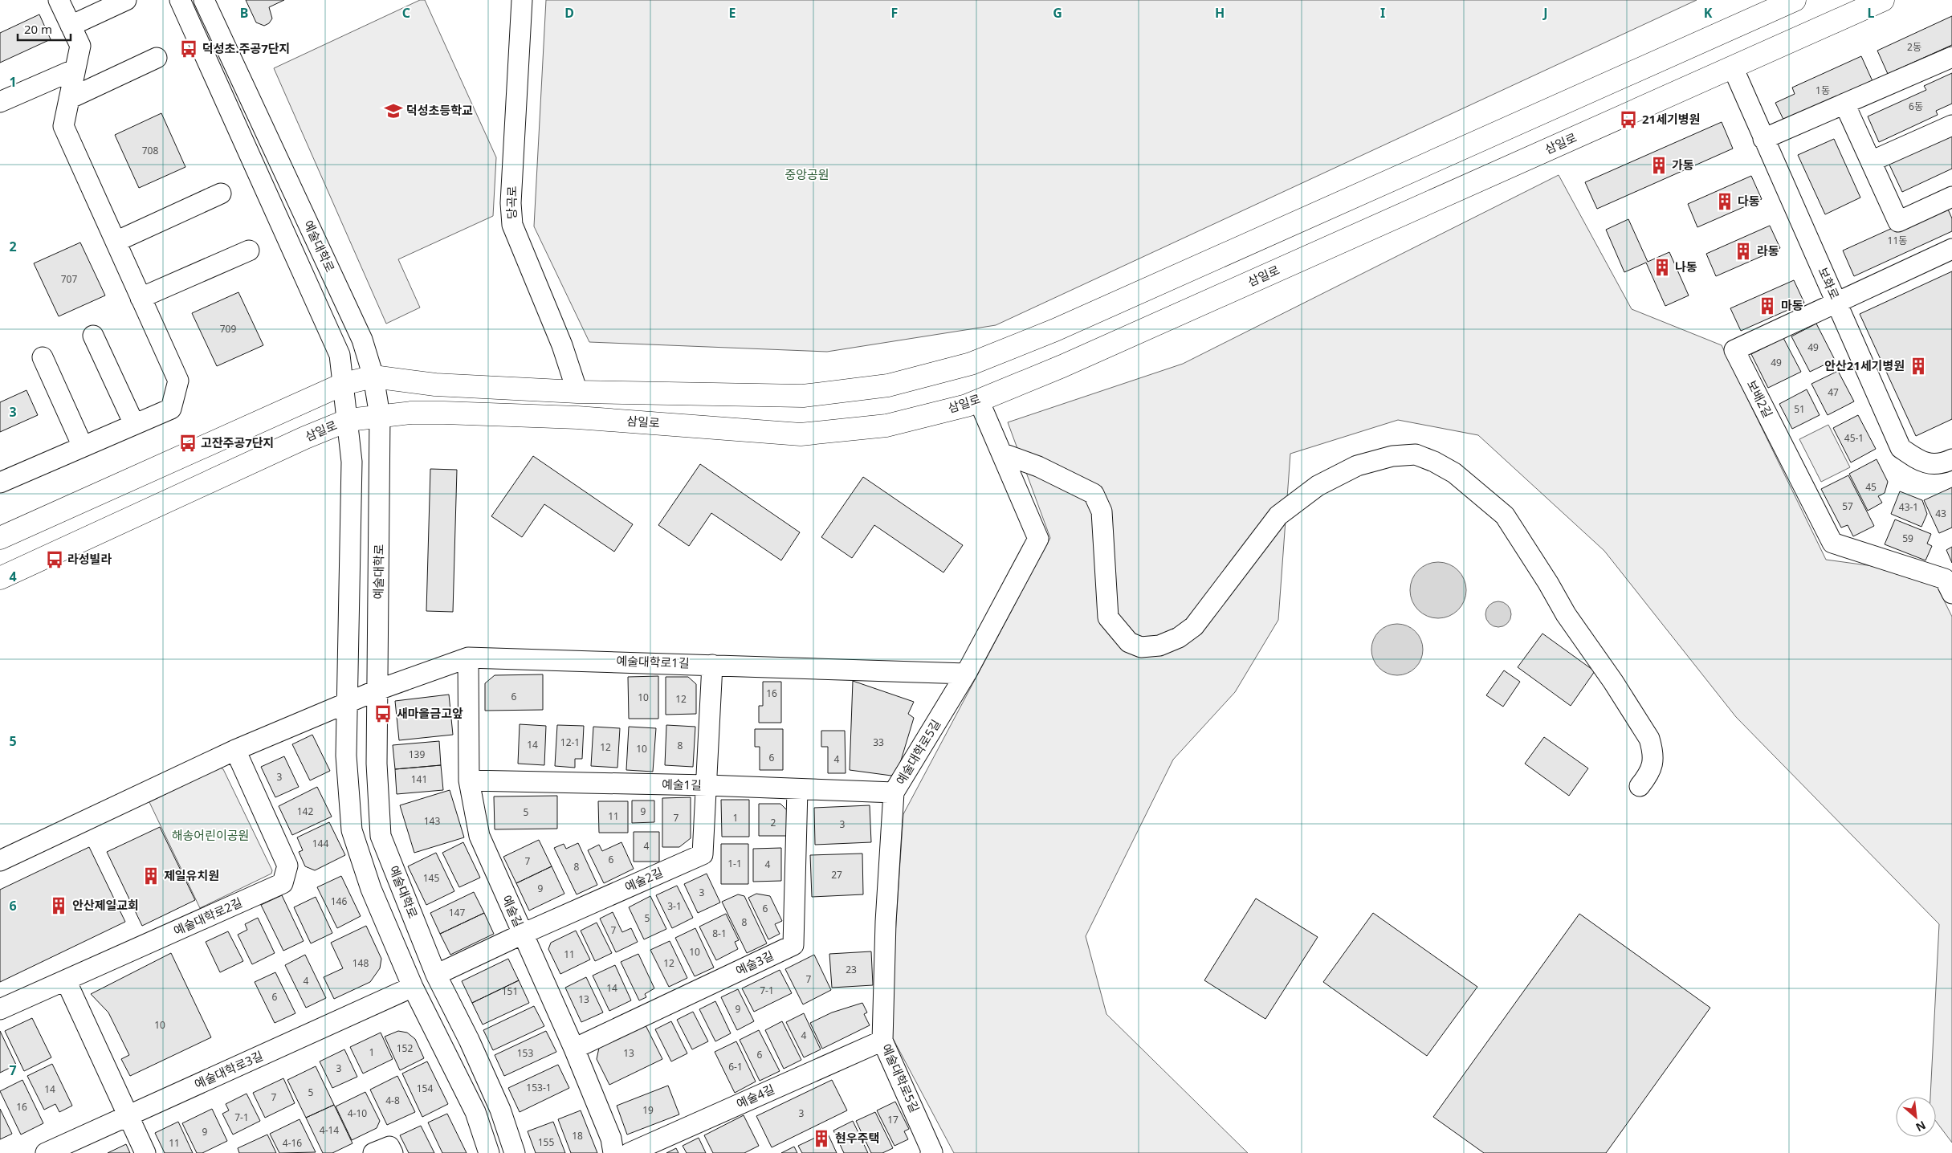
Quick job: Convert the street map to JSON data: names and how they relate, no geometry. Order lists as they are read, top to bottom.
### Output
{
  "streets": {
    "main road": ["삼일로"],
    "street": [
      "당곡로",
      "예술대학로",
      "보화로",
      "보배2길",
      "예술대학로1길",
      "예술대학로5길",
      "예술1길",
      "예술2길",
      "예술길",
      "예술대학로2길",
      "예술3길",
      "예술대학로3길",
      "예술4길"
    ]
  },
  "crossings": [
    ["삼일로", "예술대학로"],
    ["삼일로", "보화로"],
    ["삼일로", "예술대학로5길"],
    ["예술대학로", "예술대학로1길"],
    ["예술대학로", "예술대학로3길"],
    ["보화로", "보배2길"],
    ["예술대학로1길", "예술대학로5길"],
    ["예술대학로1길", "예술길"],
    ["예술대학로5길", "예술1길"],
    ["예술대학로5길", "예술4길"],
    ["예술1길", "예술2길"],
    ["예술1길", "예술길"],
    ["예술1길", "예술3길"],
    ["예술2길", "예술길"],
    ["예술길", "예술3길"]
  ],
  "parks": ["중앙공원", "해송어린이공원"],
  "places": {
    "bus stop": [
      "덕성초.주공7단지",
      "21세기병원",
      "고잔주공7단지",
      "라성빌라",
      "새마을금고앞"
    ],
    "school or university": ["덕성초등학교"],
    "building": [
      "가동",
      "다동",
      "라동",
      "나동",
      "마동",
      "안산21세기병원",
      "제일유치원",
      "안산제일교회",
      "현우주택"
    ]
  },
  "house_numbers": [
    "2동",
    "1동",
    "6동",
    "708",
    "11동",
    "707",
    "709",
    "49",
    "49",
    "47",
    "51",
    "45-1",
    "45",
    "57",
    "43-1",
    "43",
    "59",
    "16",
    "6",
    "10",
    "12",
    "12-1",
    "33",
    "14",
    "8",
    "12",
    "10",
    "139",
    "6",
    "4",
    "3",
    "141",
    "142",
    "9",
    "5",
    "11",
    "7",
    "1",
    "143",
    "2",
    "3",
    "144",
    "4",
    "6",
    "7",
    "1-1",
    "4",
    "8",
    "27",
    "145",
    "9",
    "3",
    "146",
    "3-1",
    "6",
    "147",
    "5",
    "8",
    "7",
    "8-1",
    "10",
    "11",
    "148",
    "12",
    "23",
    "7",
    "4",
    "14",
    "7-1",
    "151",
    "6",
    "13",
    "9",
    "10",
    "4",
    "152",
    "1",
    "153",
    "13",
    "6",
    "6-1",
    "3",
    "153-1",
    "154",
    "14",
    "5",
    "7",
    "4-8",
    "16",
    "19",
    "4-10",
    "3",
    "7-1",
    "17",
    "4-14",
    "9",
    "18",
    "155",
    "11",
    "4-16"
  ],
  "scale_bar": "20 m",
  "north": "bottom right",
  "grid": {
    "columns": [
      "B",
      "C",
      "D",
      "E",
      "F",
      "G",
      "H",
      "I",
      "J",
      "K",
      "L"
    ],
    "rows": [
      "1",
      "2",
      "3",
      "4",
      "5",
      "6",
      "7"
    ]
  }
}
